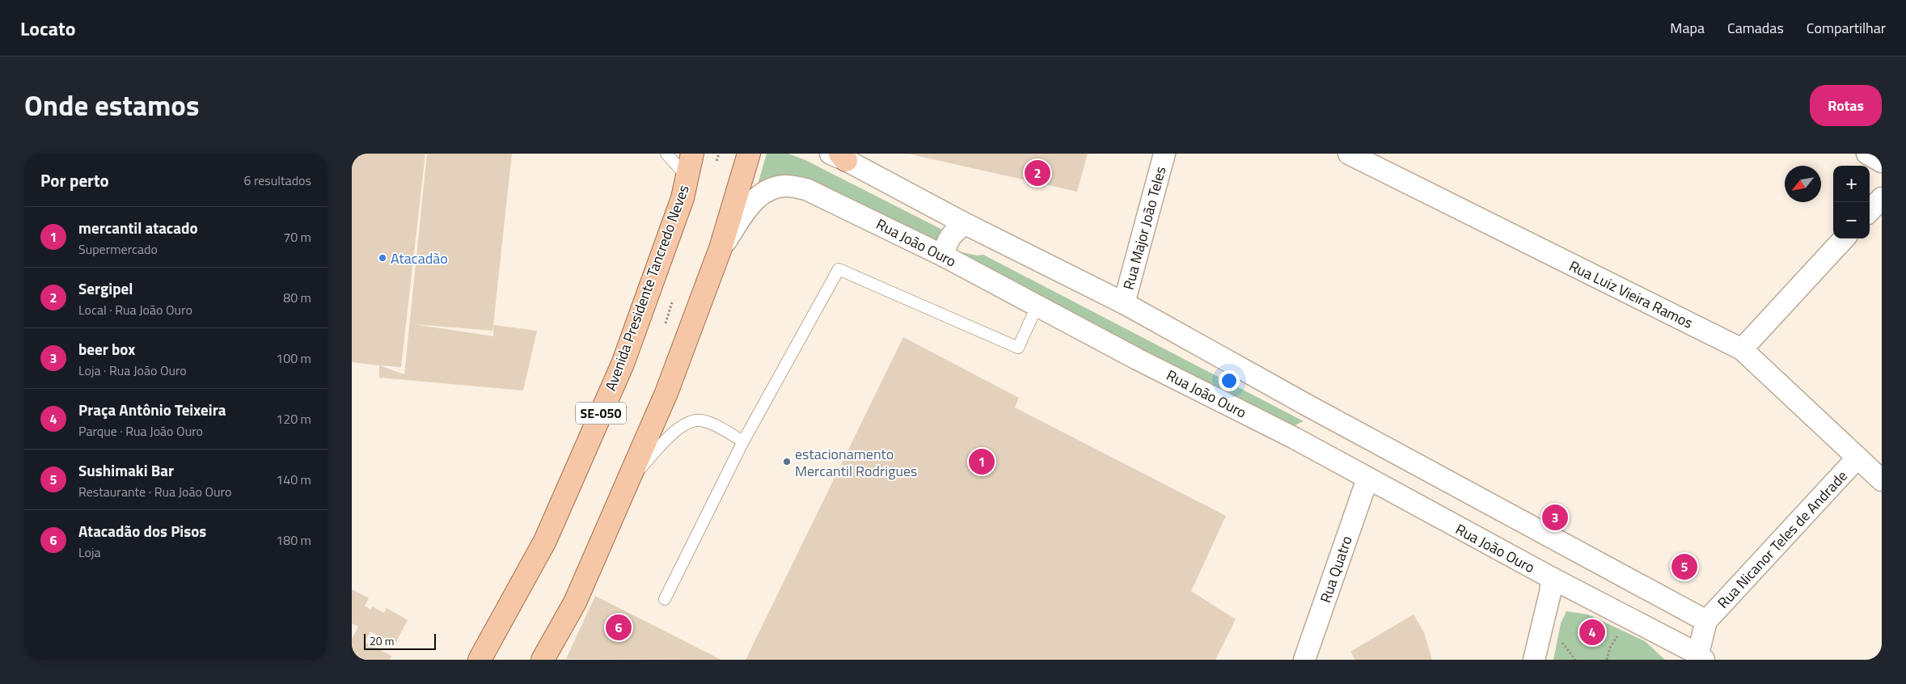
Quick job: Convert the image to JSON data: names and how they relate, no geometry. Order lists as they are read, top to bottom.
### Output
{
  "streets": {
    "main road": ["Avenida Presidente Tancredo Neves", "SE-050"],
    "street": [
      "Rua Major João Teles",
      "Rua João Ouro",
      "Rua Luiz Vieira Ramos",
      "Rua Nicanor Teles de Andrade",
      "Rua Quatro"
    ]
  },
  "crossings": [
    ["Rua João Ouro", "Rua Quatro"],
    ["Rua Luiz Vieira Ramos", "Rua Nicanor Teles de Andrade"]
  ],
  "places": ["Atacadão", "estacionamento Mercantil Rodrigues"],
  "scale_bar": "20 m",
  "north": "bottom left",
  "page": {
    "header": "Locato",
    "nav": ["Mapa", "Camadas", "Compartilhar"],
    "title": "Onde estamos",
    "buttons": "Rotas",
    "heading": ["Por perto", "6 resultados"],
    "pins": [
      "2",
      "1",
      "3",
      "5",
      "6",
      "4"
    ],
    "map_buttons": ["+", "−"],
    "list": [
      {
        "mark": "1",
        "name": "mercantil atacado",
        "note": "Supermercado",
        "value": "70 m"
      },
      {
        "mark": "2",
        "name": "Sergipel",
        "note": "Local · Rua João Ouro",
        "value": "80 m"
      },
      {
        "mark": "3",
        "name": "beer box",
        "note": "Loja · Rua João Ouro",
        "value": "100 m"
      },
      {
        "mark": "4",
        "name": "Praça Antônio Teixeira",
        "note": "Parque · Rua João Ouro",
        "value": "120 m"
      },
      {
        "mark": "5",
        "name": "Sushimaki Bar",
        "note": "Restaurante · Rua João Ouro",
        "value": "140 m"
      },
      {
        "mark": "6",
        "name": "Atacadão dos Pisos",
        "note": "Loja",
        "value": "180 m"
      }
    ],
    "scale": "20 m"
  }
}
